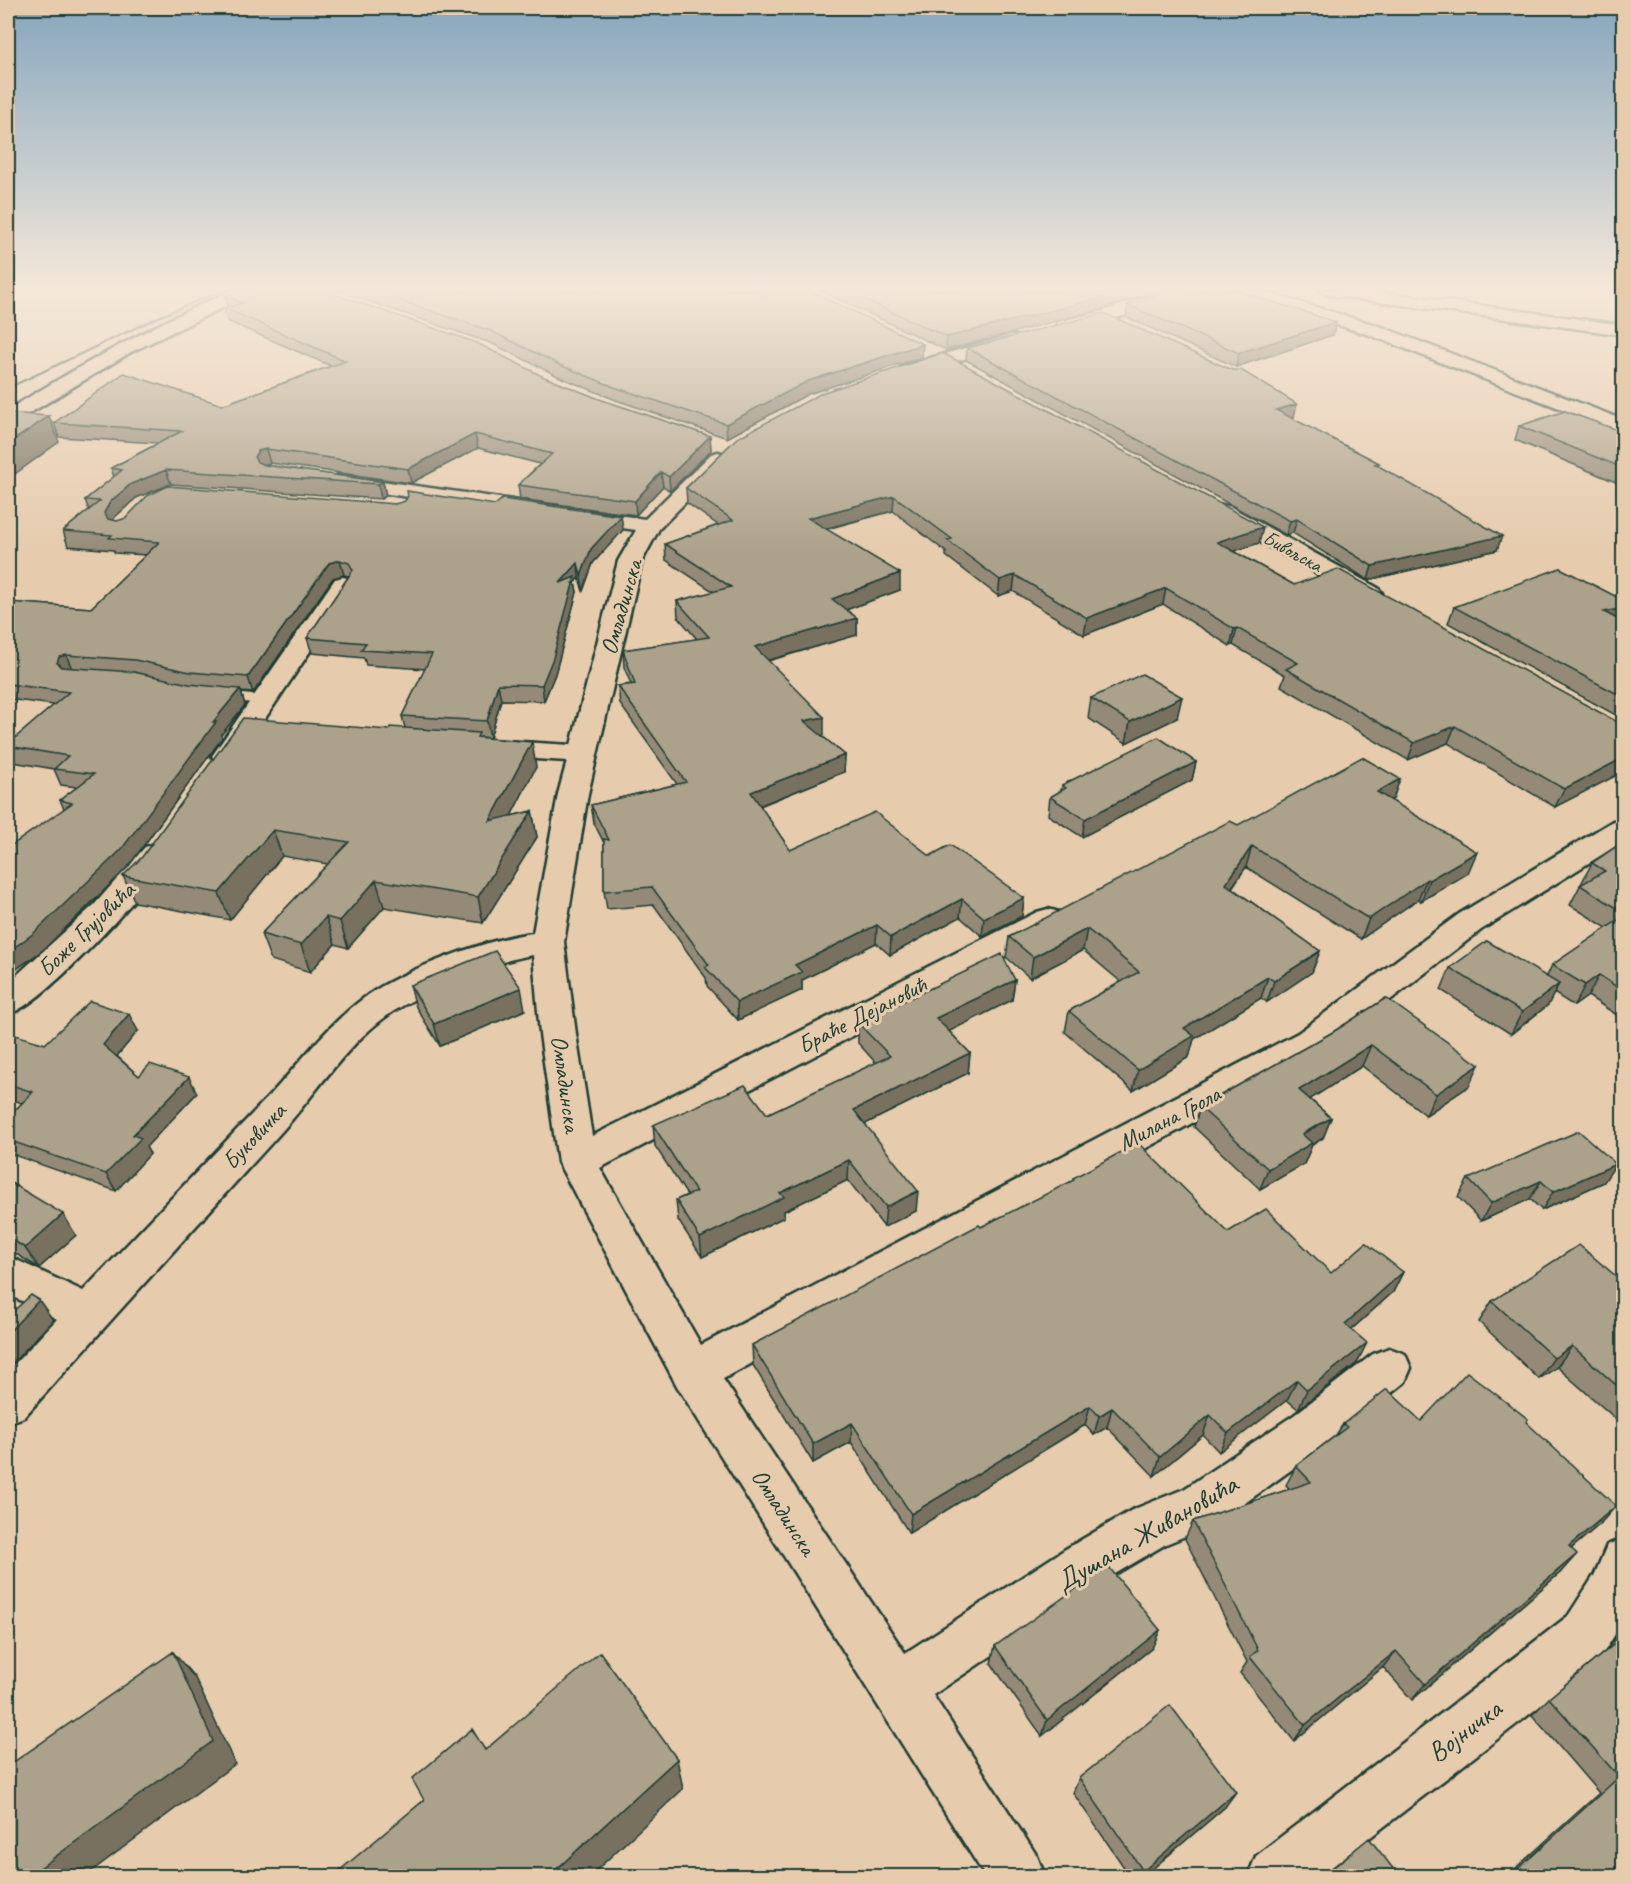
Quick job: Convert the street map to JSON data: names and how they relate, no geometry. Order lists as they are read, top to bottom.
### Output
{
  "streets": {
    "street": [
      "Бивољска",
      "Омладинска",
      "Боже Грујовића",
      "Браће Дејановић",
      "Милана Грола",
      "Буковичка",
      "Душана Живановића",
      "Војничка"
    ]
  },
  "crossings": [
    ["Омладинска", "Браће Дејановић"],
    ["Омладинска", "Милана Грола"],
    ["Омладинска", "Буковичка"],
    ["Омладинска", "Душана Живановића"]
  ]
}
